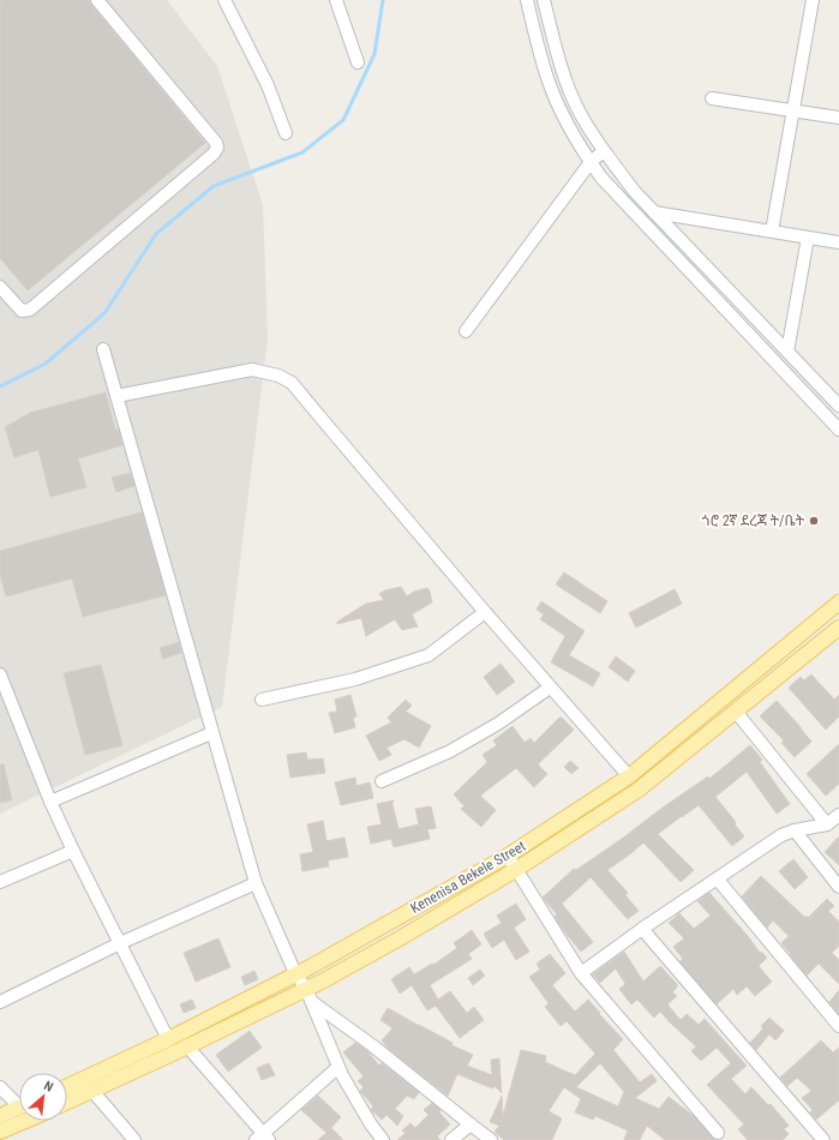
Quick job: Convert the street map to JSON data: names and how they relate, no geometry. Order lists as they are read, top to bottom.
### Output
{
  "streets": {
    "main road": ["Kenenisa Bekele Street"]
  },
  "places": ["ጎሮ 2ኛ ደረጃ ት/ቤት"],
  "north": "top right"
}
